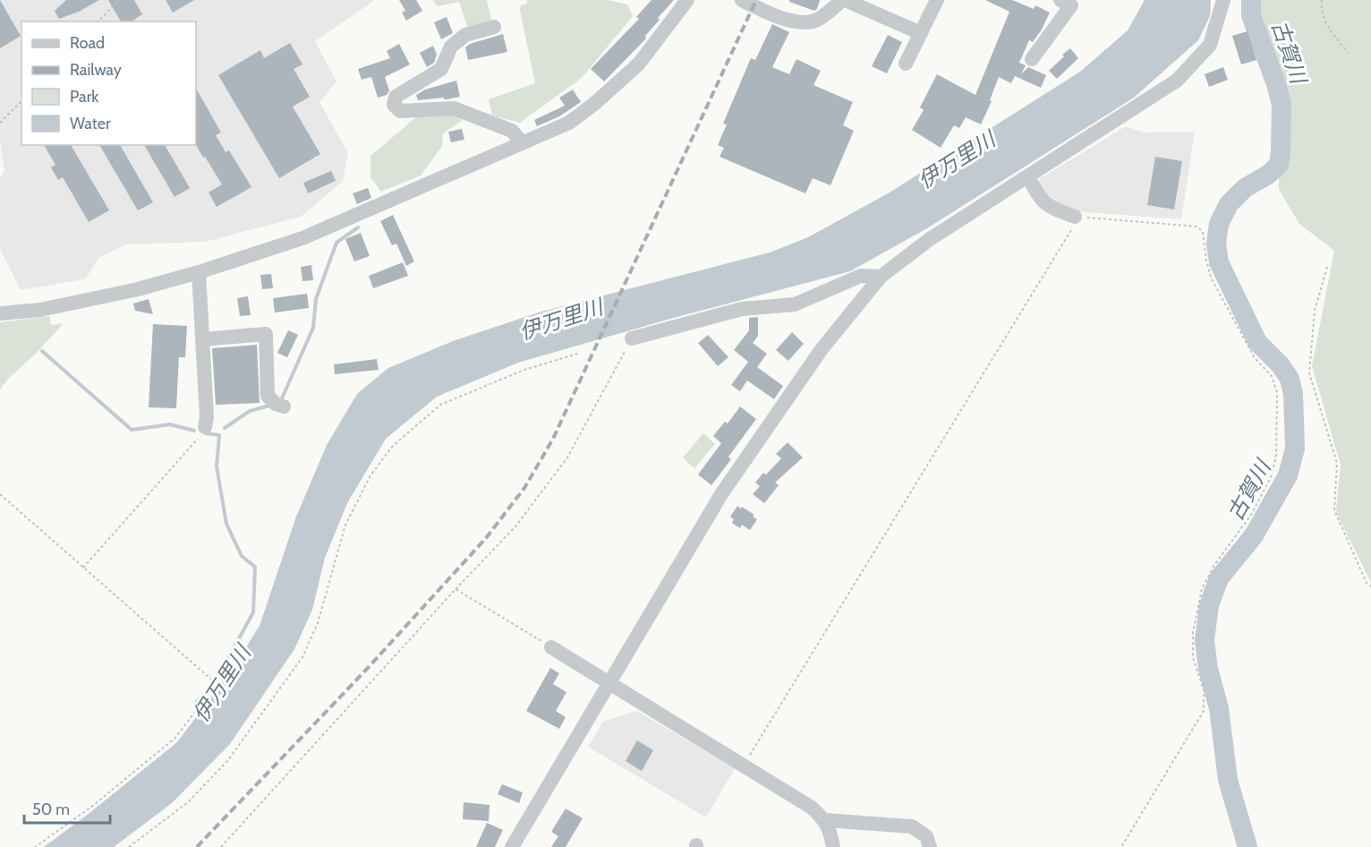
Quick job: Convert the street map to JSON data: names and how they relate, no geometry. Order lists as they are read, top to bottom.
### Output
{
  "water": ["古賀川", "伊万里川"],
  "legend": [
    "Road",
    "Railway",
    "Park",
    "Water"
  ],
  "scale_bar": "50 m"
}
